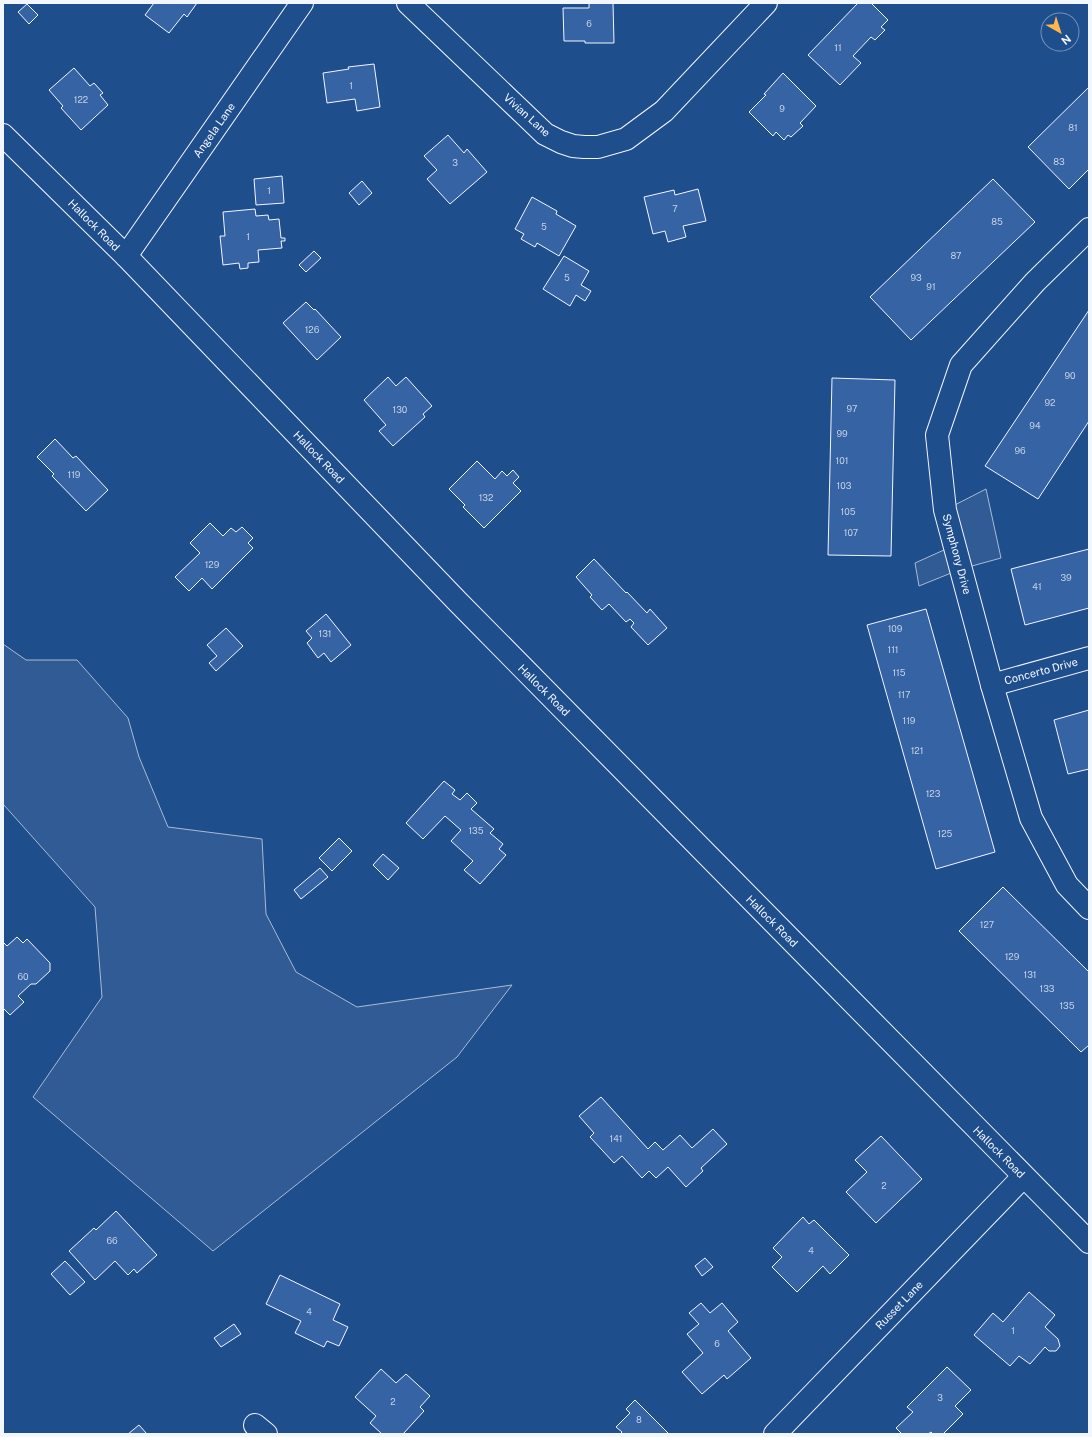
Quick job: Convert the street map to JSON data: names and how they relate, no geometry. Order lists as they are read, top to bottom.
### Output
{
  "streets": {
    "street": [
      "Vivian Lane",
      "Angela Lane",
      "Hallock Road",
      "Symphony Drive",
      "Concerto Drive",
      "Russet Lane"
    ]
  },
  "crossings": [
    ["Angela Lane", "Hallock Road"],
    ["Hallock Road", "Russet Lane"],
    ["Symphony Drive", "Concerto Drive"]
  ],
  "house_numbers": [
    "6",
    "11",
    "1",
    "122",
    "9",
    "81",
    "83",
    "3",
    "1",
    "7",
    "85",
    "5",
    "1",
    "87",
    "5",
    "93",
    "91",
    "126",
    "90",
    "92",
    "97",
    "130",
    "94",
    "99",
    "96",
    "101",
    "119",
    "103",
    "132",
    "105",
    "107",
    "129",
    "39",
    "41",
    "109",
    "131",
    "111",
    "115",
    "117",
    "119",
    "121",
    "123",
    "135",
    "125",
    "127",
    "129",
    "131",
    "60",
    "133",
    "135",
    "141",
    "2",
    "66",
    "4",
    "4",
    "1",
    "6",
    "3",
    "2",
    "8"
  ],
  "north": "bottom right"
}
